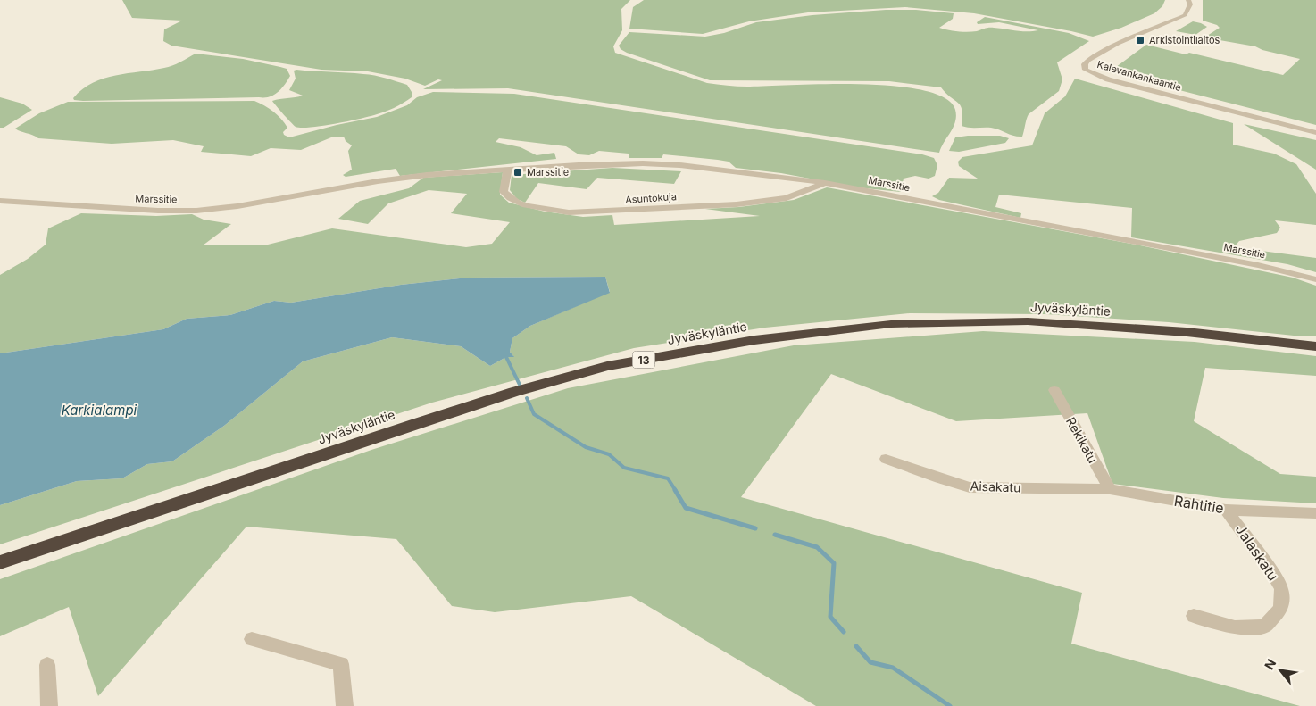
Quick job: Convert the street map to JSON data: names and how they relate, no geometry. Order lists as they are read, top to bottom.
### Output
{
  "streets": {
    "highway": ["Jyväskyläntie", "13"],
    "street": [
      "Kalevankankaantie",
      "Marssitie",
      "Asuntokuja",
      "Rekikatu",
      "Aisakatu",
      "Rahtitie",
      "Jalaskatu"
    ]
  },
  "crossings": [
    ["Marssitie", "Asuntokuja"],
    ["Rekikatu", "Aisakatu"],
    ["Rekikatu", "Rahtitie"],
    ["Aisakatu", "Rahtitie"],
    ["Rahtitie", "Jalaskatu"]
  ],
  "water": ["Karkialampi"],
  "places": {
    "transit": ["Arkistointilaitos", "Marssitie"]
  },
  "north": "top left"
}
